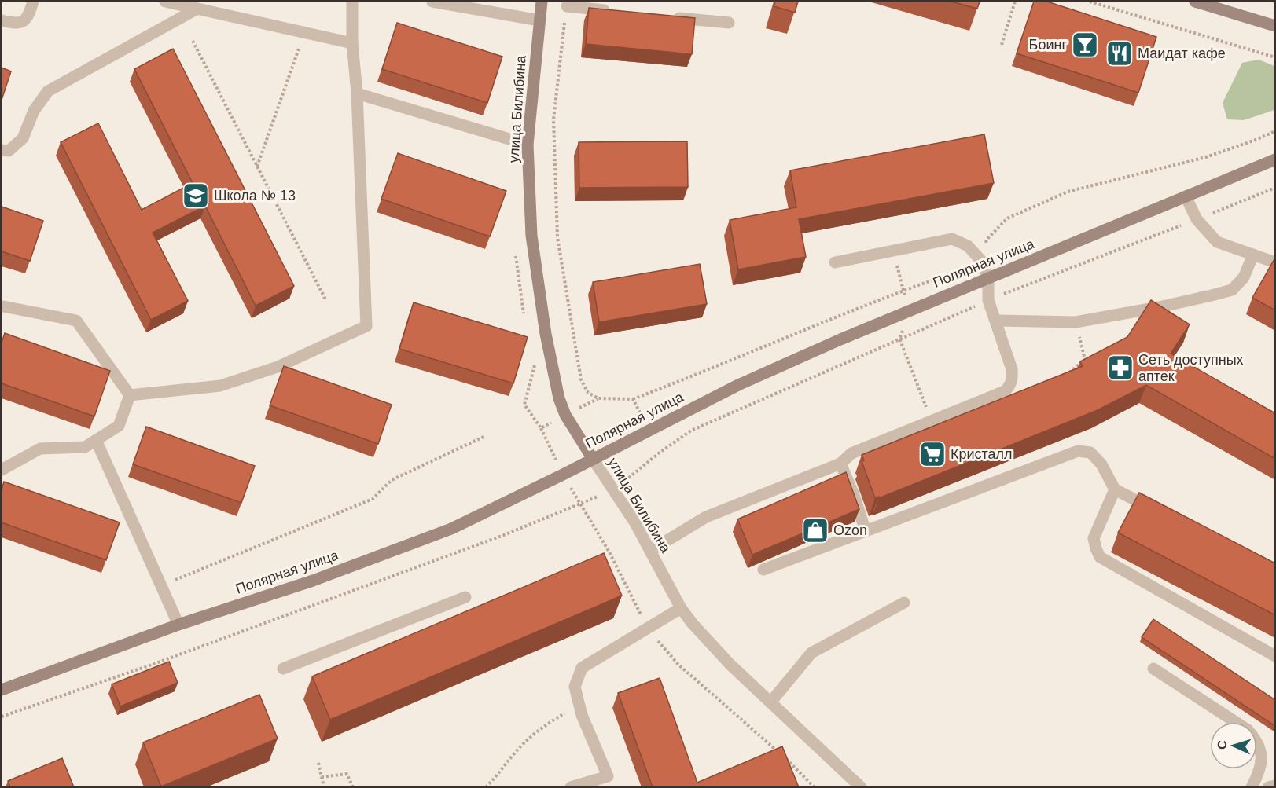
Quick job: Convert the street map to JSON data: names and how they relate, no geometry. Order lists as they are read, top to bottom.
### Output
{
  "streets": {
    "main road": ["улица Билибина", "Полярная улица"]
  },
  "crossings": [
    ["улица Билибина", "Полярная улица"]
  ],
  "places": {
    "bar": ["Боинг"],
    "restaurant": ["Маидат кафе"],
    "school or university": ["Школа № 13"],
    "pharmacy": ["Сеть доступных аптек"],
    "supermarket": ["Кристалл"],
    "shop": ["Ozon"]
  },
  "north": "left"
}
